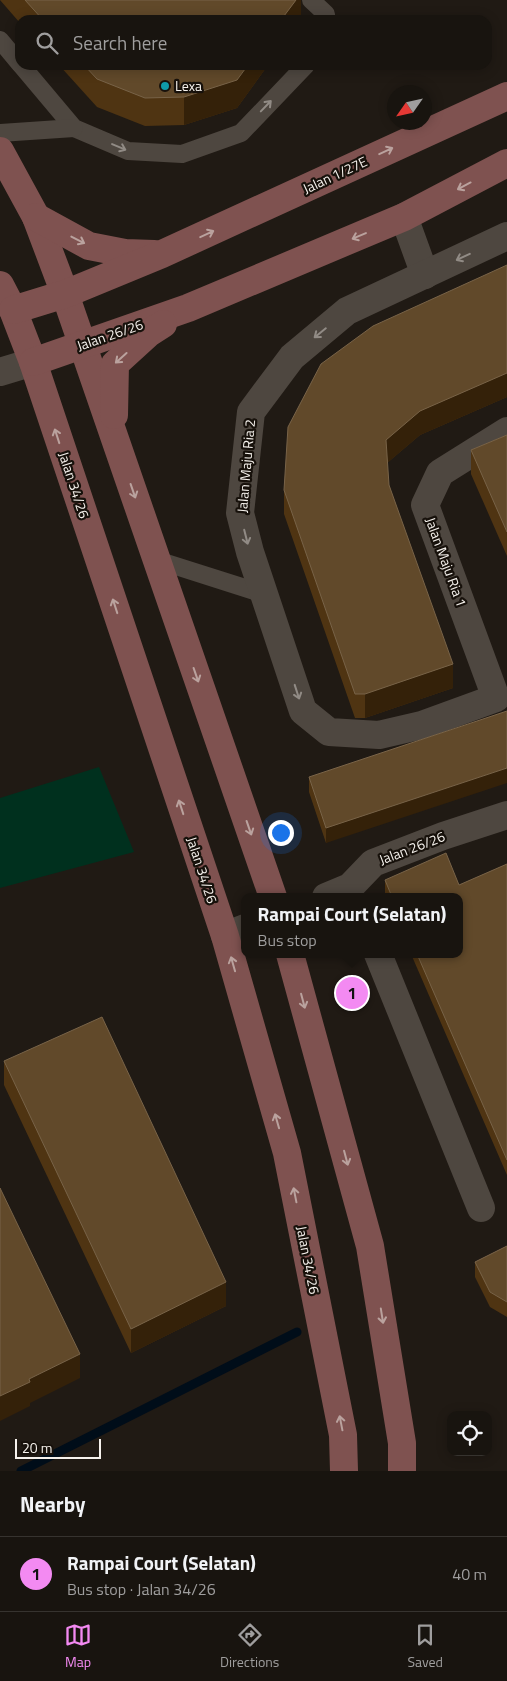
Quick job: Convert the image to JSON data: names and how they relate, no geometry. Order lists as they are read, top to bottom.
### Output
{
  "streets": {
    "main road": ["Jalan 1/27E", "Jalan 26/26", "Jalan 34/26"],
    "street": ["Jalan Maju Ria 2", "Jalan Maju Ria 1"]
  },
  "crossings": [
    ["Jalan 26/26", "Jalan 34/26"],
    ["Jalan Maju Ria 2", "Jalan Maju Ria 1"]
  ],
  "places": ["Lexa"],
  "scale_bar": "20 m",
  "north": "bottom left",
  "page": {
    "search": "Search here",
    "popup": ["Rampai Court (Selatan)", "Bus stop"],
    "pins": "1",
    "scale": "20 m",
    "heading": "Nearby",
    "list": [
      {
        "mark": "1",
        "name": "Rampai Court (Selatan)",
        "note": "Bus stop · Jalan 34/26",
        "value": "40 m"
      }
    ],
    "nav": ["Map", "Directions", "Saved"]
  }
}
